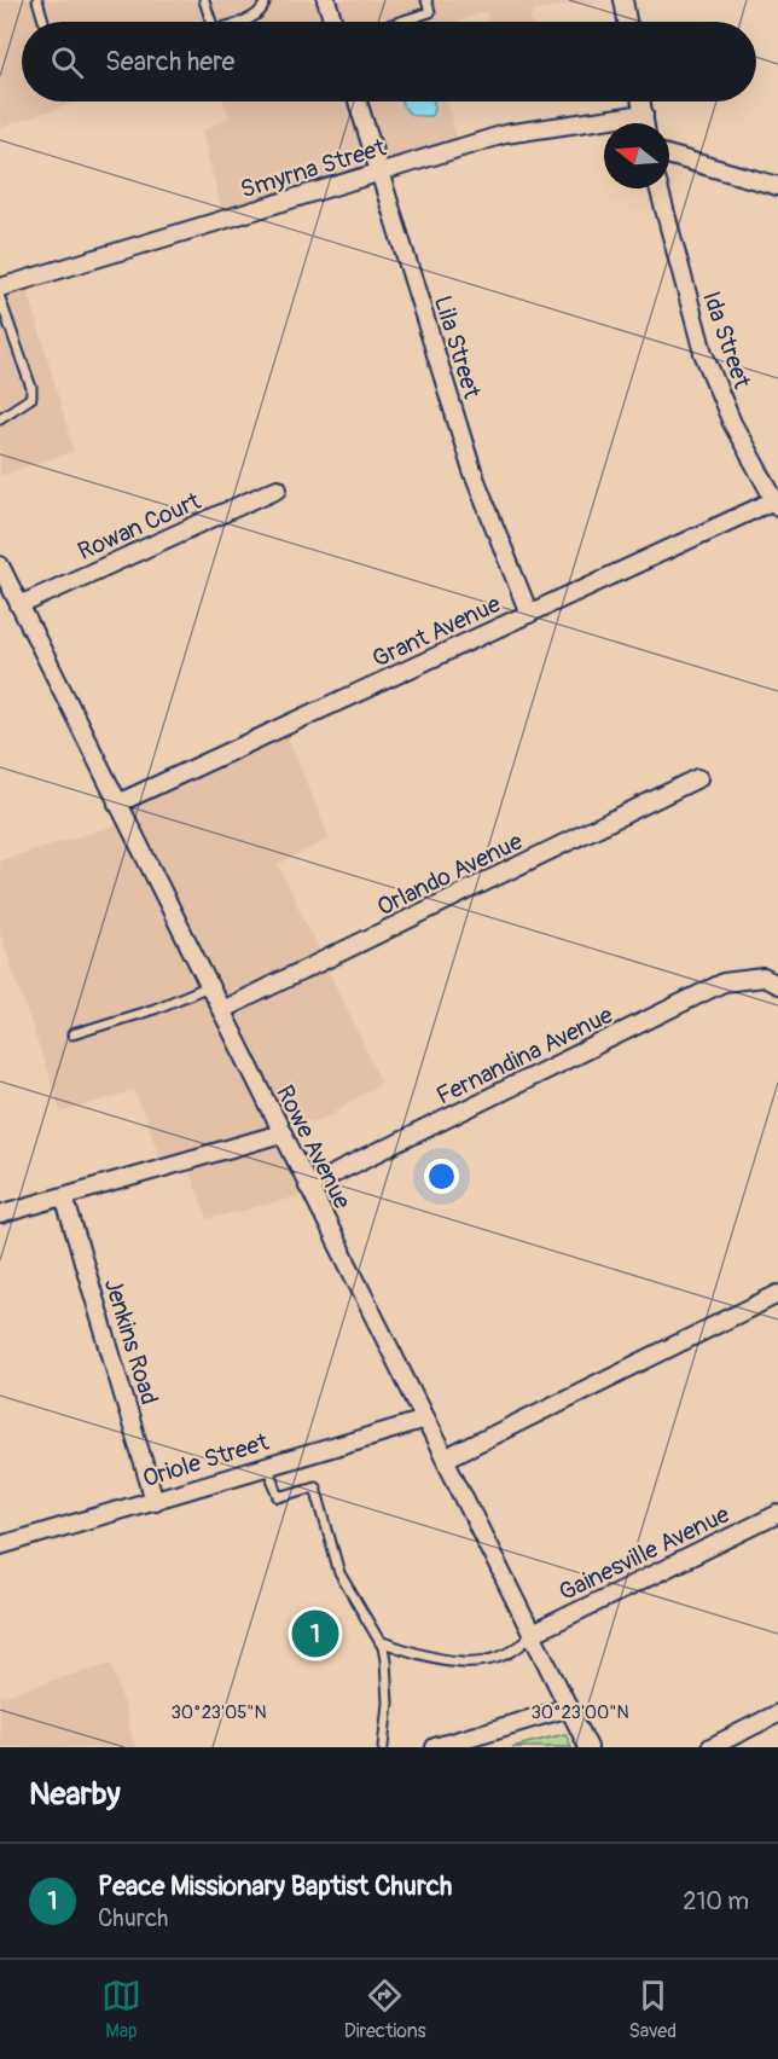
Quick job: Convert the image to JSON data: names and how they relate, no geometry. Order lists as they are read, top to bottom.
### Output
{
  "streets": {
    "street": [
      "Smyrna Street",
      "Ida Street",
      "Lila Street",
      "Rowan Court",
      "Grant Avenue",
      "Orlando Avenue",
      "Fernandina Avenue",
      "Rowe Avenue",
      "Jenkins Road",
      "Oriole Street",
      "Gainesville Avenue"
    ]
  },
  "crossings": [
    ["Smyrna Street", "Lila Street"],
    ["Ida Street", "Grant Avenue"],
    ["Lila Street", "Grant Avenue"],
    ["Rowan Court", "Rowe Avenue"],
    ["Grant Avenue", "Rowe Avenue"],
    ["Orlando Avenue", "Rowe Avenue"],
    ["Fernandina Avenue", "Rowe Avenue"],
    ["Rowe Avenue", "Oriole Street"],
    ["Rowe Avenue", "Gainesville Avenue"],
    ["Jenkins Road", "Oriole Street"]
  ],
  "north": "left",
  "page": {
    "search": "Search here",
    "pins": "1",
    "heading": "Nearby",
    "list": [
      {
        "mark": "1",
        "name": "Peace Missionary Baptist Church",
        "note": "Church",
        "value": "210 m"
      }
    ],
    "nav": ["Map", "Directions", "Saved"]
  },
  "coordinates": ["30°23'05\"N", "30°23'00\"N"]
}
